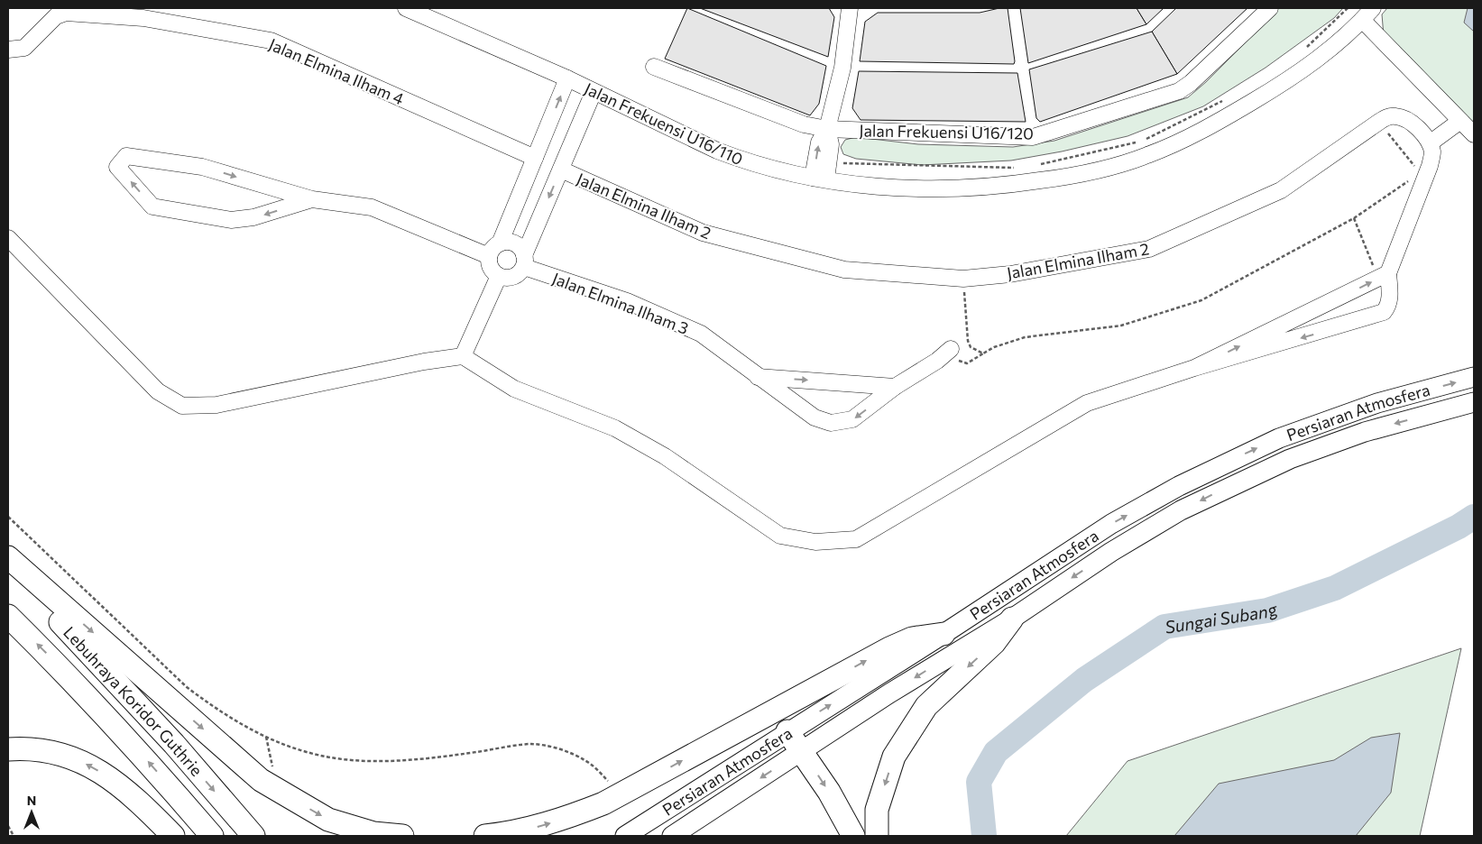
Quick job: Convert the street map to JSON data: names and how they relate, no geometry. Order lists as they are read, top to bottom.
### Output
{
  "streets": {
    "highway": ["Lebuhraya Koridor Guthrie"],
    "main road": ["Persiaran Atmosfera"],
    "street": [
      "Jalan Elmina Ilham 4",
      "Jalan Frekuensi U16/110",
      "Jalan Frekuensi U16/120",
      "Jalan Elmina Ilham 2",
      "Jalan Elmina Ilham 3"
    ]
  },
  "water": ["Sungai Subang"],
  "north": "top"
}
